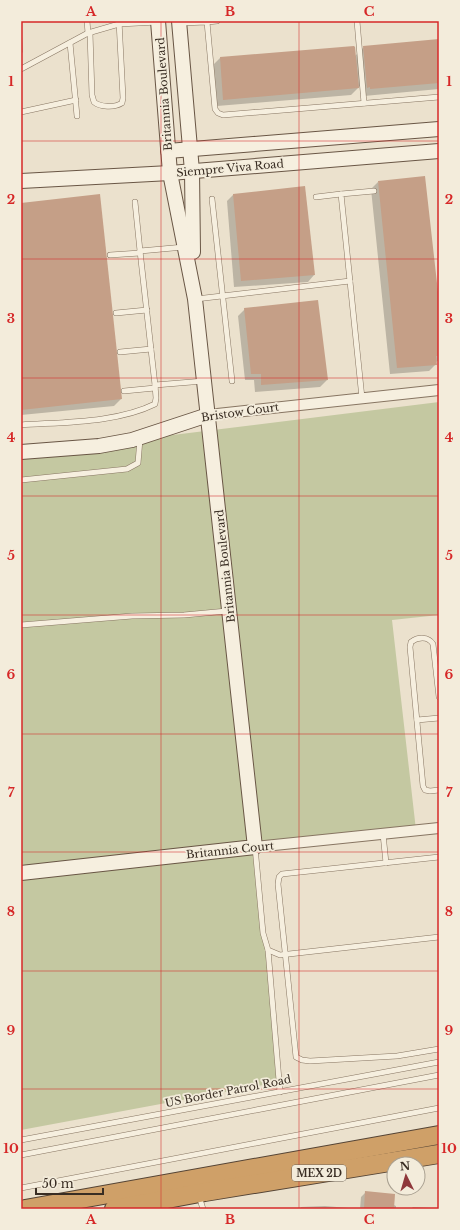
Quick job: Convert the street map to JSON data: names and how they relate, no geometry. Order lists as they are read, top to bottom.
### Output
{
  "streets": {
    "highway": ["MEX 2D"],
    "street": [
      "Britannia Boulevard",
      "Siempre Viva Road",
      "Bristow Court",
      "Britannia Court"
    ],
    "lane": ["US Border Patrol Road"]
  },
  "crossings": [
    ["Britannia Boulevard", "Siempre Viva Road"],
    ["Britannia Boulevard", "Bristow Court"],
    ["Britannia Boulevard", "Britannia Court"]
  ],
  "scale_bar": "50 m",
  "north": "top",
  "grid": {
    "columns": ["A", "B", "C"],
    "rows": [
      "1",
      "2",
      "3",
      "4",
      "5",
      "6",
      "7",
      "8",
      "9",
      "10"
    ]
  }
}
